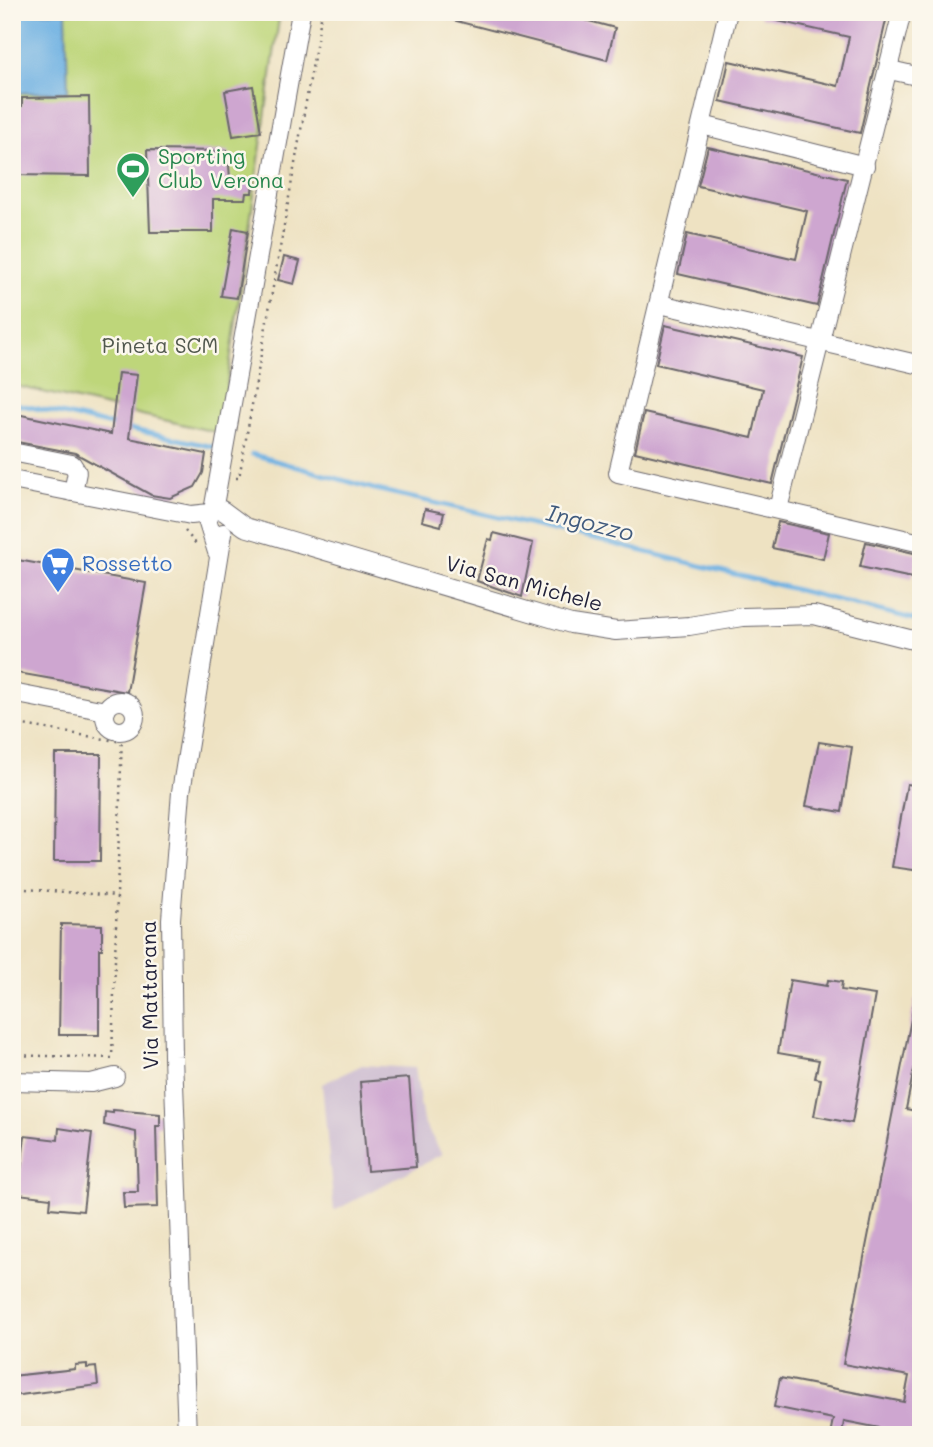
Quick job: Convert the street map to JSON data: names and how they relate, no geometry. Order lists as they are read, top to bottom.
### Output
{
  "streets": {
    "street": ["Via San Michele", "Via Mattarana"]
  },
  "crossings": [
    ["Via San Michele", "Via Mattarana"]
  ],
  "water": ["Ingozzo"],
  "parks": ["Pineta SCM"],
  "places": {
    "sports": ["Sporting Club Verona"],
    "supermarket": ["Rossetto"]
  }
}
